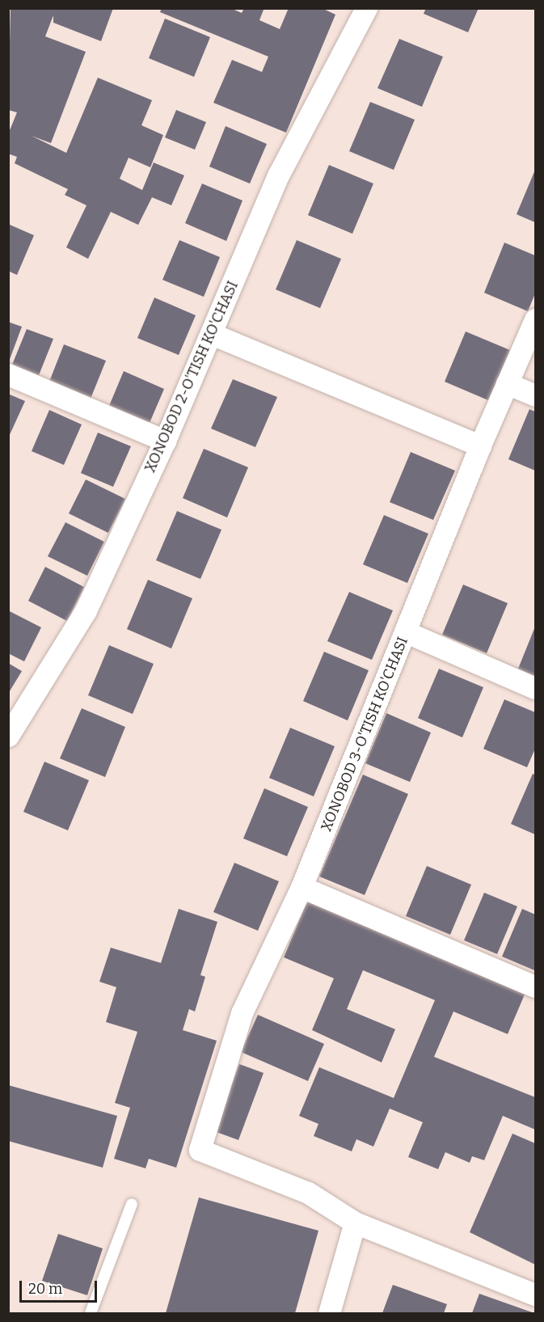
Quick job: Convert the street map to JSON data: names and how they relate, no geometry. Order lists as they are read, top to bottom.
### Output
{
  "streets": {
    "street": ["XONOBOD 2-O'TISH KO'CHASI", "XONOBOD 3-O'TISH KO'CHASI"]
  },
  "scale_bar": "20 m"
}
